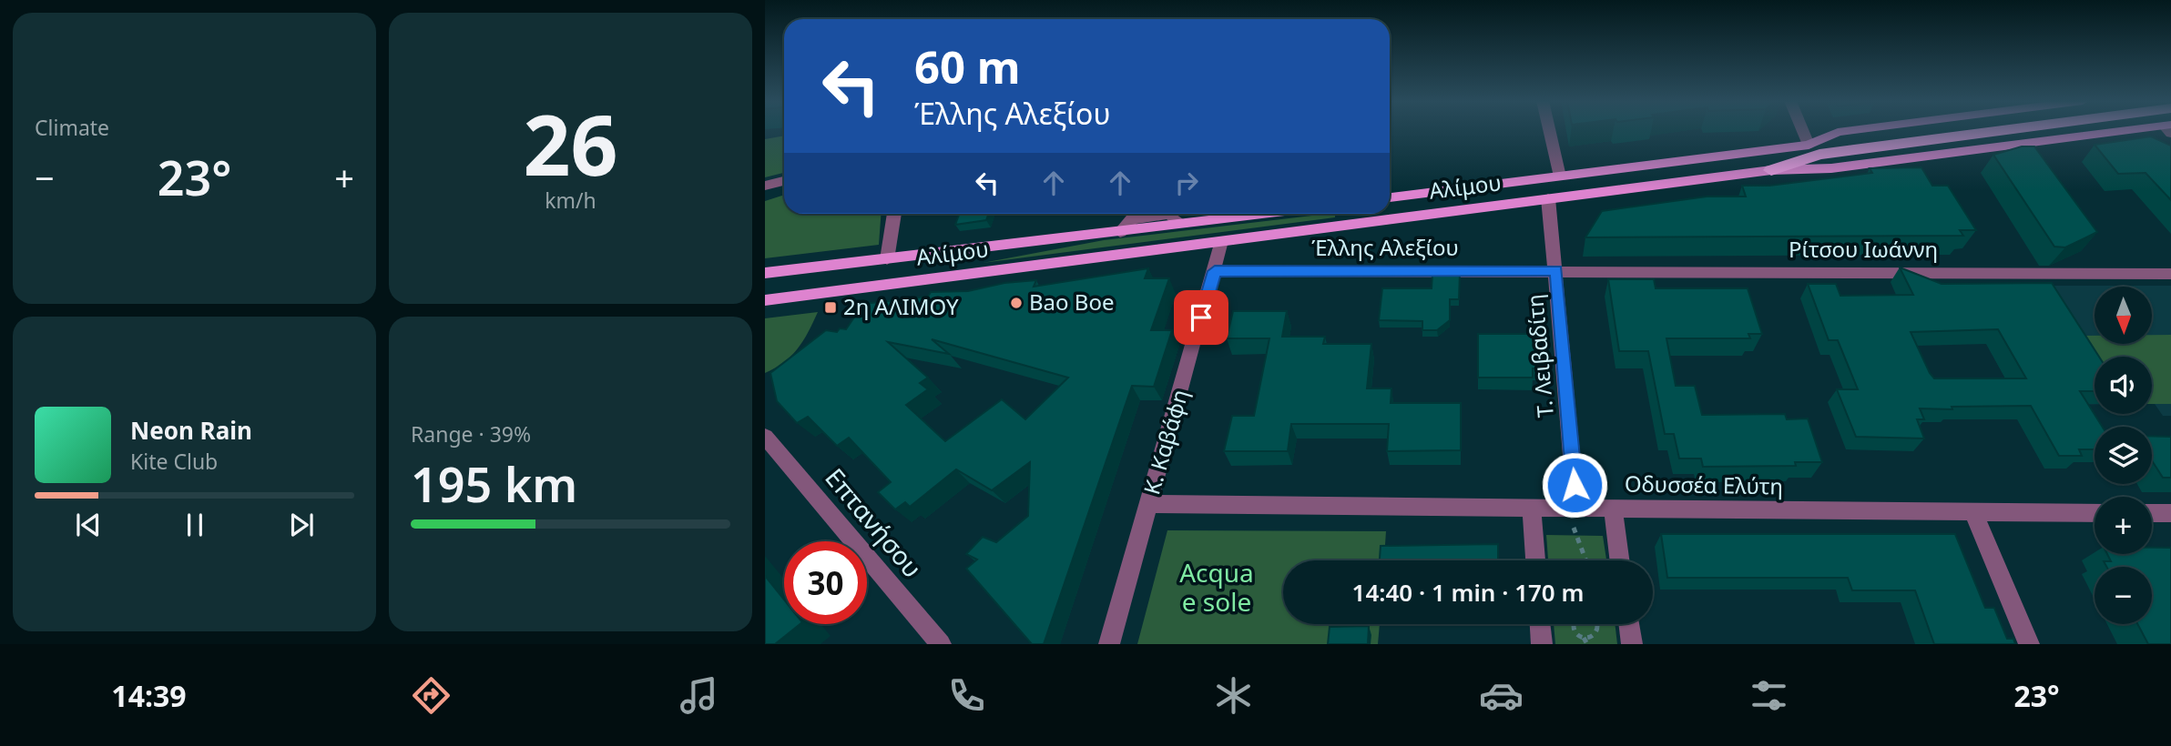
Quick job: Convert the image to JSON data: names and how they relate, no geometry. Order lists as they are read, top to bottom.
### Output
{
  "streets": {
    "main road": ["Αλίμου"],
    "street": [
      "Έλλης Αλεξίου",
      "Ρίτσου Ιωάννη",
      "Τ. Λειβαδίτη",
      "Κ. Καβάφη",
      "Οδυσσέα Ελύτη",
      "Επτανήσου"
    ]
  },
  "crossings": [
    ["Αλίμου", "Τ. Λειβαδίτη"],
    ["Αλίμου", "Κ. Καβάφη"],
    ["Έλλης Αλεξίου", "Ρίτσου Ιωάννη"],
    ["Έλλης Αλεξίου", "Τ. Λειβαδίτη"],
    ["Έλλης Αλεξίου", "Κ. Καβάφη"],
    ["Ρίτσου Ιωάννη", "Τ. Λειβαδίτη"],
    ["Τ. Λειβαδίτη", "Οδυσσέα Ελύτη"],
    ["Κ. Καβάφη", "Οδυσσέα Ελύτη"]
  ],
  "parks": ["Acqua e sole"],
  "places": {
    "other": ["Bao Boe"],
    "transit": ["2η ΑΛΙΜΟΥ"]
  },
  "north": "bottom",
  "page": {
    "tile": [
      "Climate",
      ["26", "km/h"],
      ["Range · 39%", "195 km"]
    ],
    "turn": ["60 m", "Έλλης Αλεξίου"],
    "heat": ["−", "23°", "+"],
    "map_buttons": ["+", "−"],
    "song": ["Neon Rain", "Kite Club"],
    "limit": "30",
    "trip": "14:40 · 1 min · 170 m",
    "tabs": ["14:39", "23°"]
  }
}
